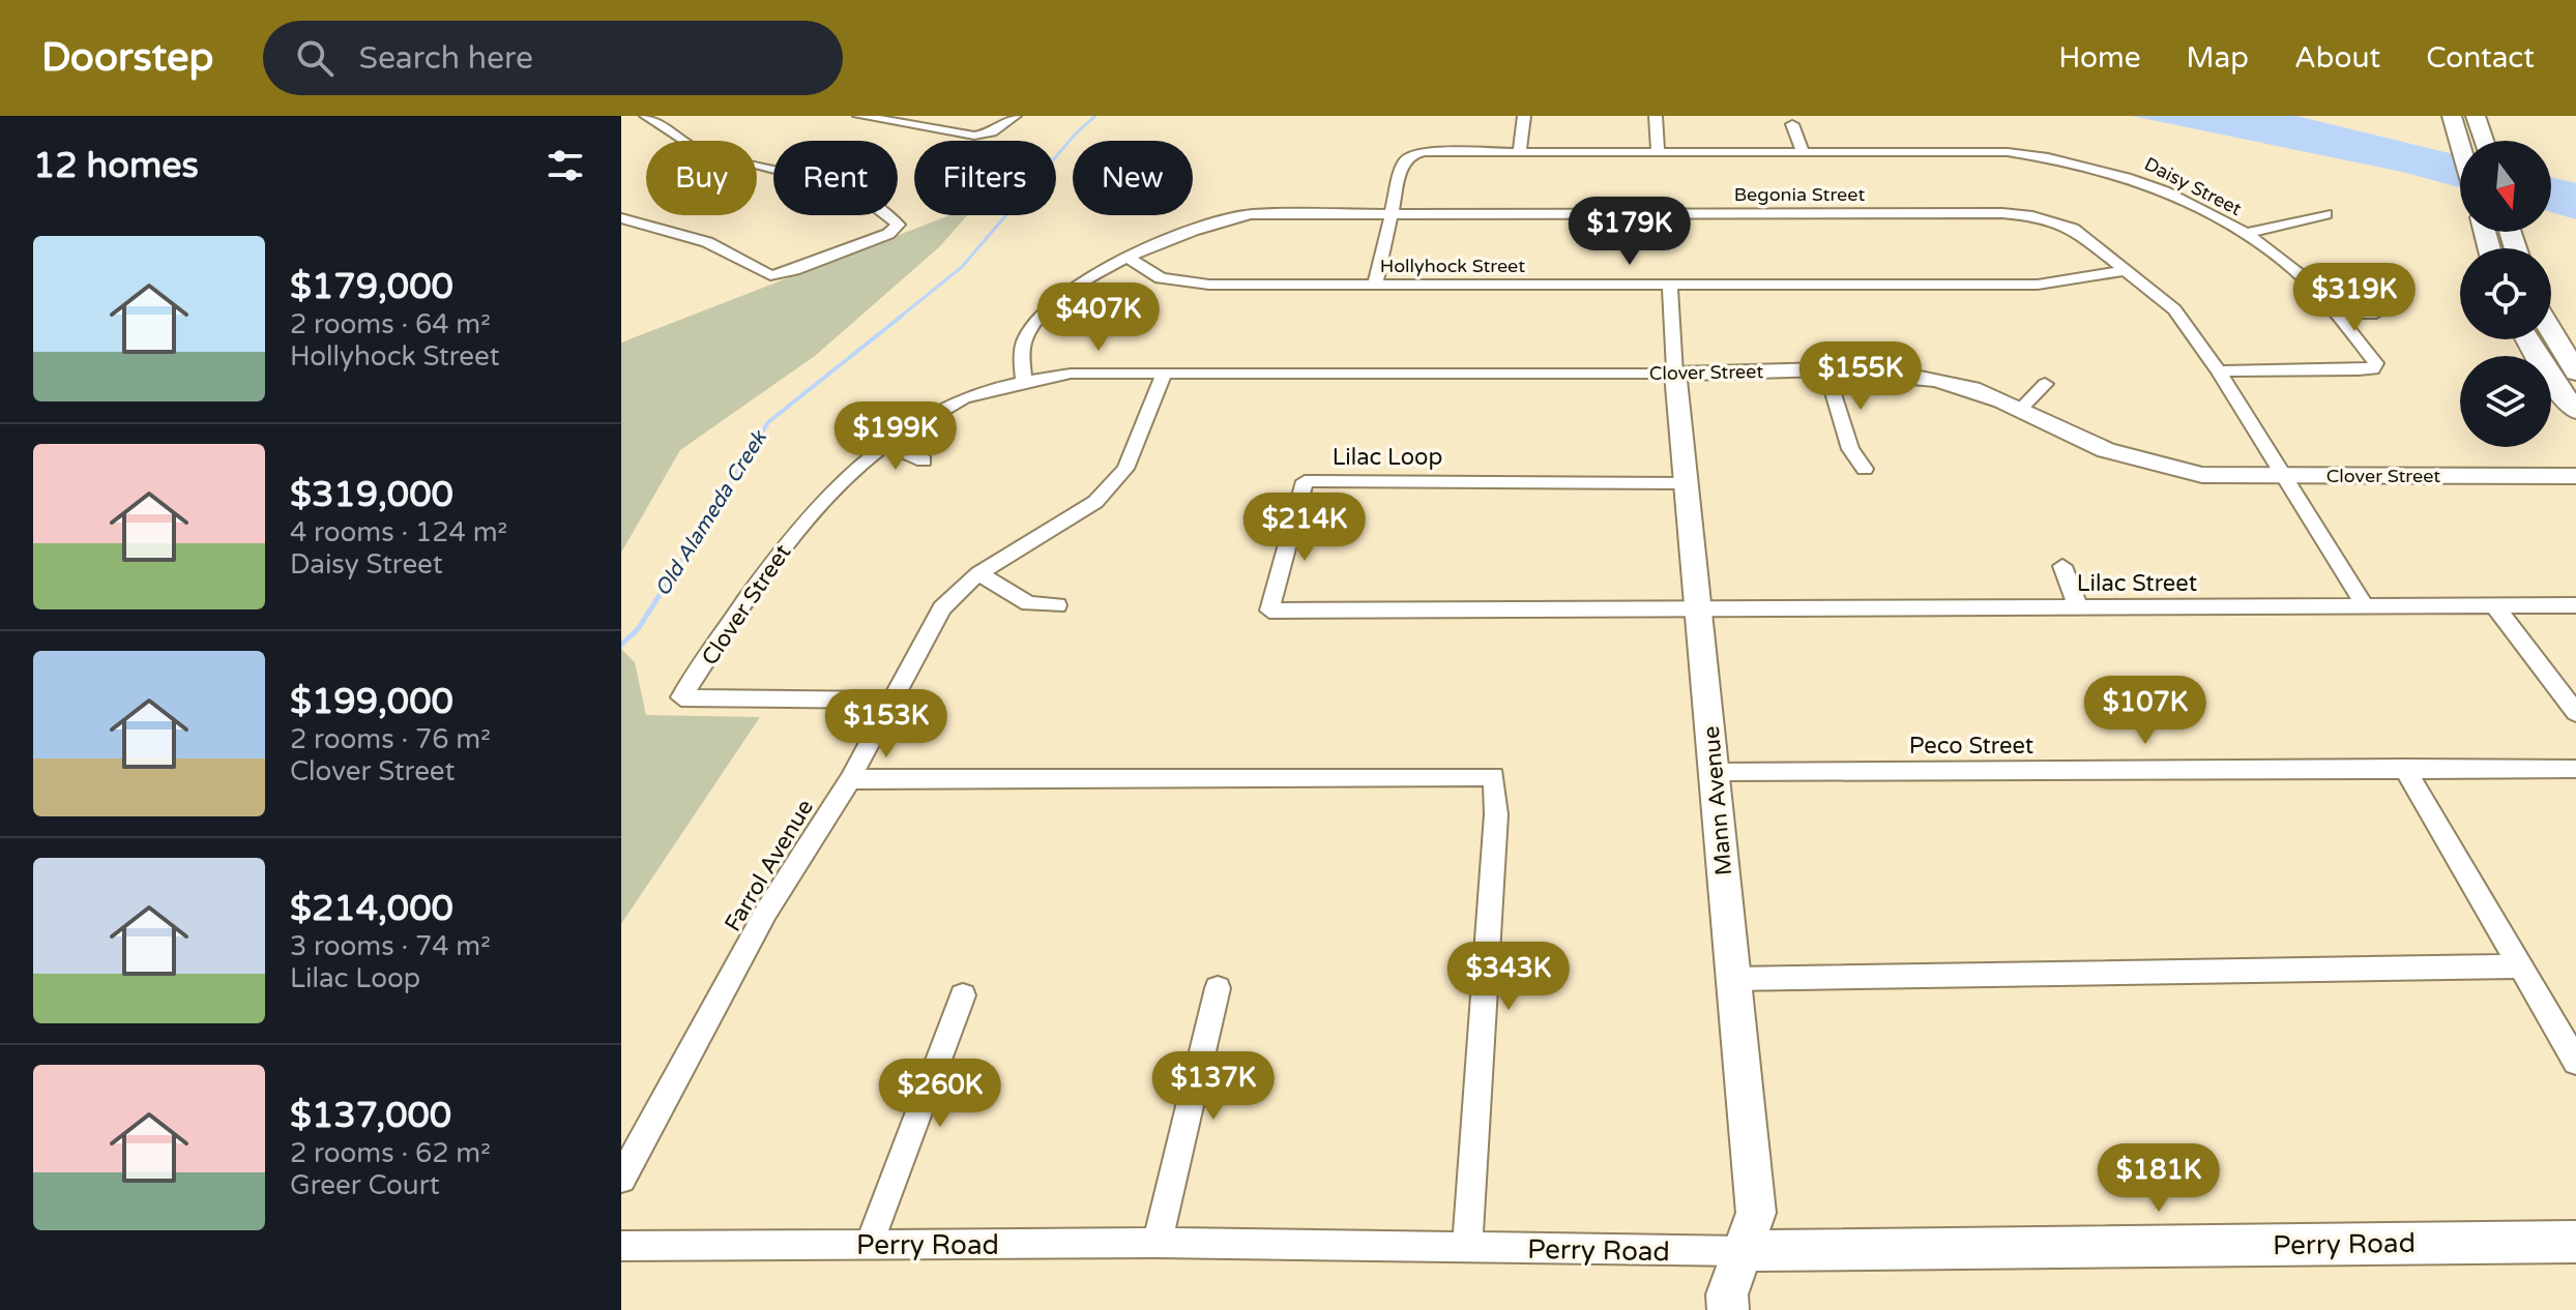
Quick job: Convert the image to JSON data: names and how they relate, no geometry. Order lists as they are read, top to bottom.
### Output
{
  "streets": {
    "street": [
      "Daisy Street",
      "Begonia Street",
      "Hollyhock Street",
      "Clover Street",
      "Lilac Loop",
      "Lilac Street",
      "Peco Street",
      "Mann Avenue",
      "Farrol Avenue",
      "Perry Road"
    ]
  },
  "crossings": [
    ["Daisy Street", "Begonia Street"],
    ["Begonia Street", "Hollyhock Street"],
    ["Begonia Street", "Clover Street"],
    ["Begonia Street", "Lilac Street"],
    ["Hollyhock Street", "Mann Avenue"],
    ["Clover Street", "Mann Avenue"],
    ["Clover Street", "Farrol Avenue"],
    ["Lilac Loop", "Lilac Street"],
    ["Lilac Loop", "Mann Avenue"],
    ["Lilac Street", "Mann Avenue"],
    ["Peco Street", "Mann Avenue"],
    ["Mann Avenue", "Perry Road"]
  ],
  "water": ["Old Alameda Creek"],
  "north": "bottom",
  "page": {
    "header": "Doorstep",
    "search": "Search here",
    "nav": [
      "Home",
      "Map",
      "About",
      "Contact"
    ],
    "heading": "12 homes",
    "chip": [
      "Buy",
      "Rent",
      "Filters",
      "New"
    ],
    "price": [
      "$179K",
      "$319K",
      "$407K",
      "$155K",
      "$199K",
      "$214K",
      "$107K",
      "$153K",
      "$343K",
      "$137K",
      "$260K",
      "$181K"
    ],
    "list": [
      {
        "name": "$179,000",
        "note": "2 rooms · 64 m² · Hollyhock Street"
      },
      {
        "name": "$319,000",
        "note": "4 rooms · 124 m² · Daisy Street"
      },
      {
        "name": "$199,000",
        "note": "2 rooms · 76 m² · Clover Street"
      },
      {
        "name": "$214,000",
        "note": "3 rooms · 74 m² · Lilac Loop"
      },
      {
        "name": "$137,000",
        "note": "2 rooms · 62 m² · Greer Court"
      }
    ]
  }
}
